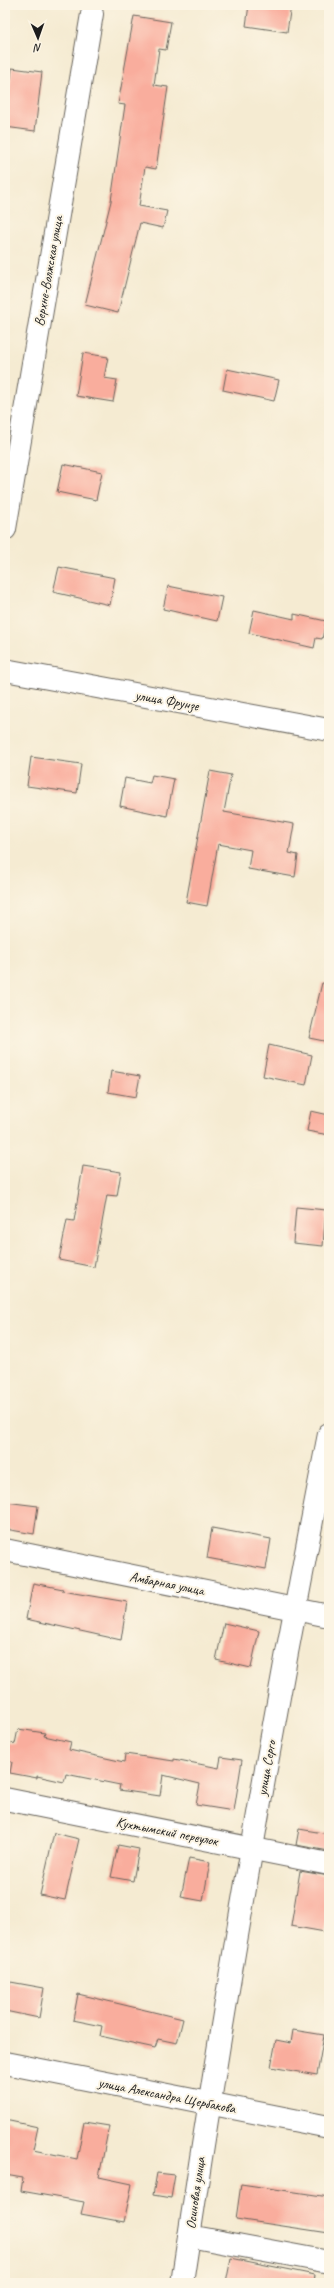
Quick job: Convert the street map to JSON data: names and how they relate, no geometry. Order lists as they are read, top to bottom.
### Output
{
  "streets": {
    "street": [
      "Верхне-Волжская улица",
      "улица Фрунзе",
      "Амбарная улица",
      "улица Серго",
      "Кухтымский переулок",
      "улица Александра Щербакова",
      "Осиновая улица"
    ]
  },
  "crossings": [
    ["Амбарная улица", "улица Серго"],
    ["улица Серго", "Кухтымский переулок"],
    ["улица Серго", "улица Александра Щербакова"],
    ["улица Серго", "Осиновая улица"],
    ["улица Александра Щербакова", "Осиновая улица"]
  ],
  "north": "bottom"
}
